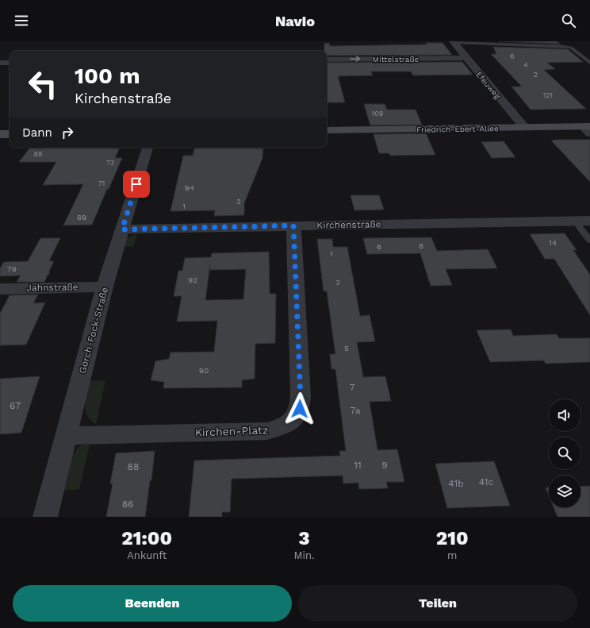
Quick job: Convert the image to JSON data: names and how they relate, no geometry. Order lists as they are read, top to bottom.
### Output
{
  "streets": {
    "street": [
      "Mittelstraße",
      "Efeuweg",
      "Friedrich-Ebert-Allee",
      "Kirchenstraße",
      "Jahnstraße",
      "Gorch-Fock-Straße",
      "Kirchen-Platz"
    ]
  },
  "crossings": [
    ["Mittelstraße", "Efeuweg"],
    ["Efeuweg", "Friedrich-Ebert-Allee"],
    ["Kirchenstraße", "Gorch-Fock-Straße"],
    ["Kirchenstraße", "Kirchen-Platz"],
    ["Jahnstraße", "Gorch-Fock-Straße"],
    ["Gorch-Fock-Straße", "Kirchen-Platz"]
  ],
  "one_way": ["Mittelstraße"],
  "house_numbers": [
    "6",
    "4",
    "2",
    "121",
    "109",
    "88",
    "73",
    "71",
    "94",
    "3",
    "1",
    "69",
    "14",
    "8",
    "6",
    "1",
    "79",
    "92",
    "3",
    "5",
    "90",
    "7",
    "67",
    "7a",
    "11",
    "9",
    "88",
    "41c",
    "41b",
    "86"
  ],
  "page": {
    "header": "Navio",
    "turn": ["100 m", "Kirchenstraße"],
    "then": "Dann",
    "eta": [
      "21:00",
      "Ankunft",
      "3",
      "Min.",
      "210",
      "m"
    ],
    "buttons": ["Beenden", "Teilen"]
  }
}
